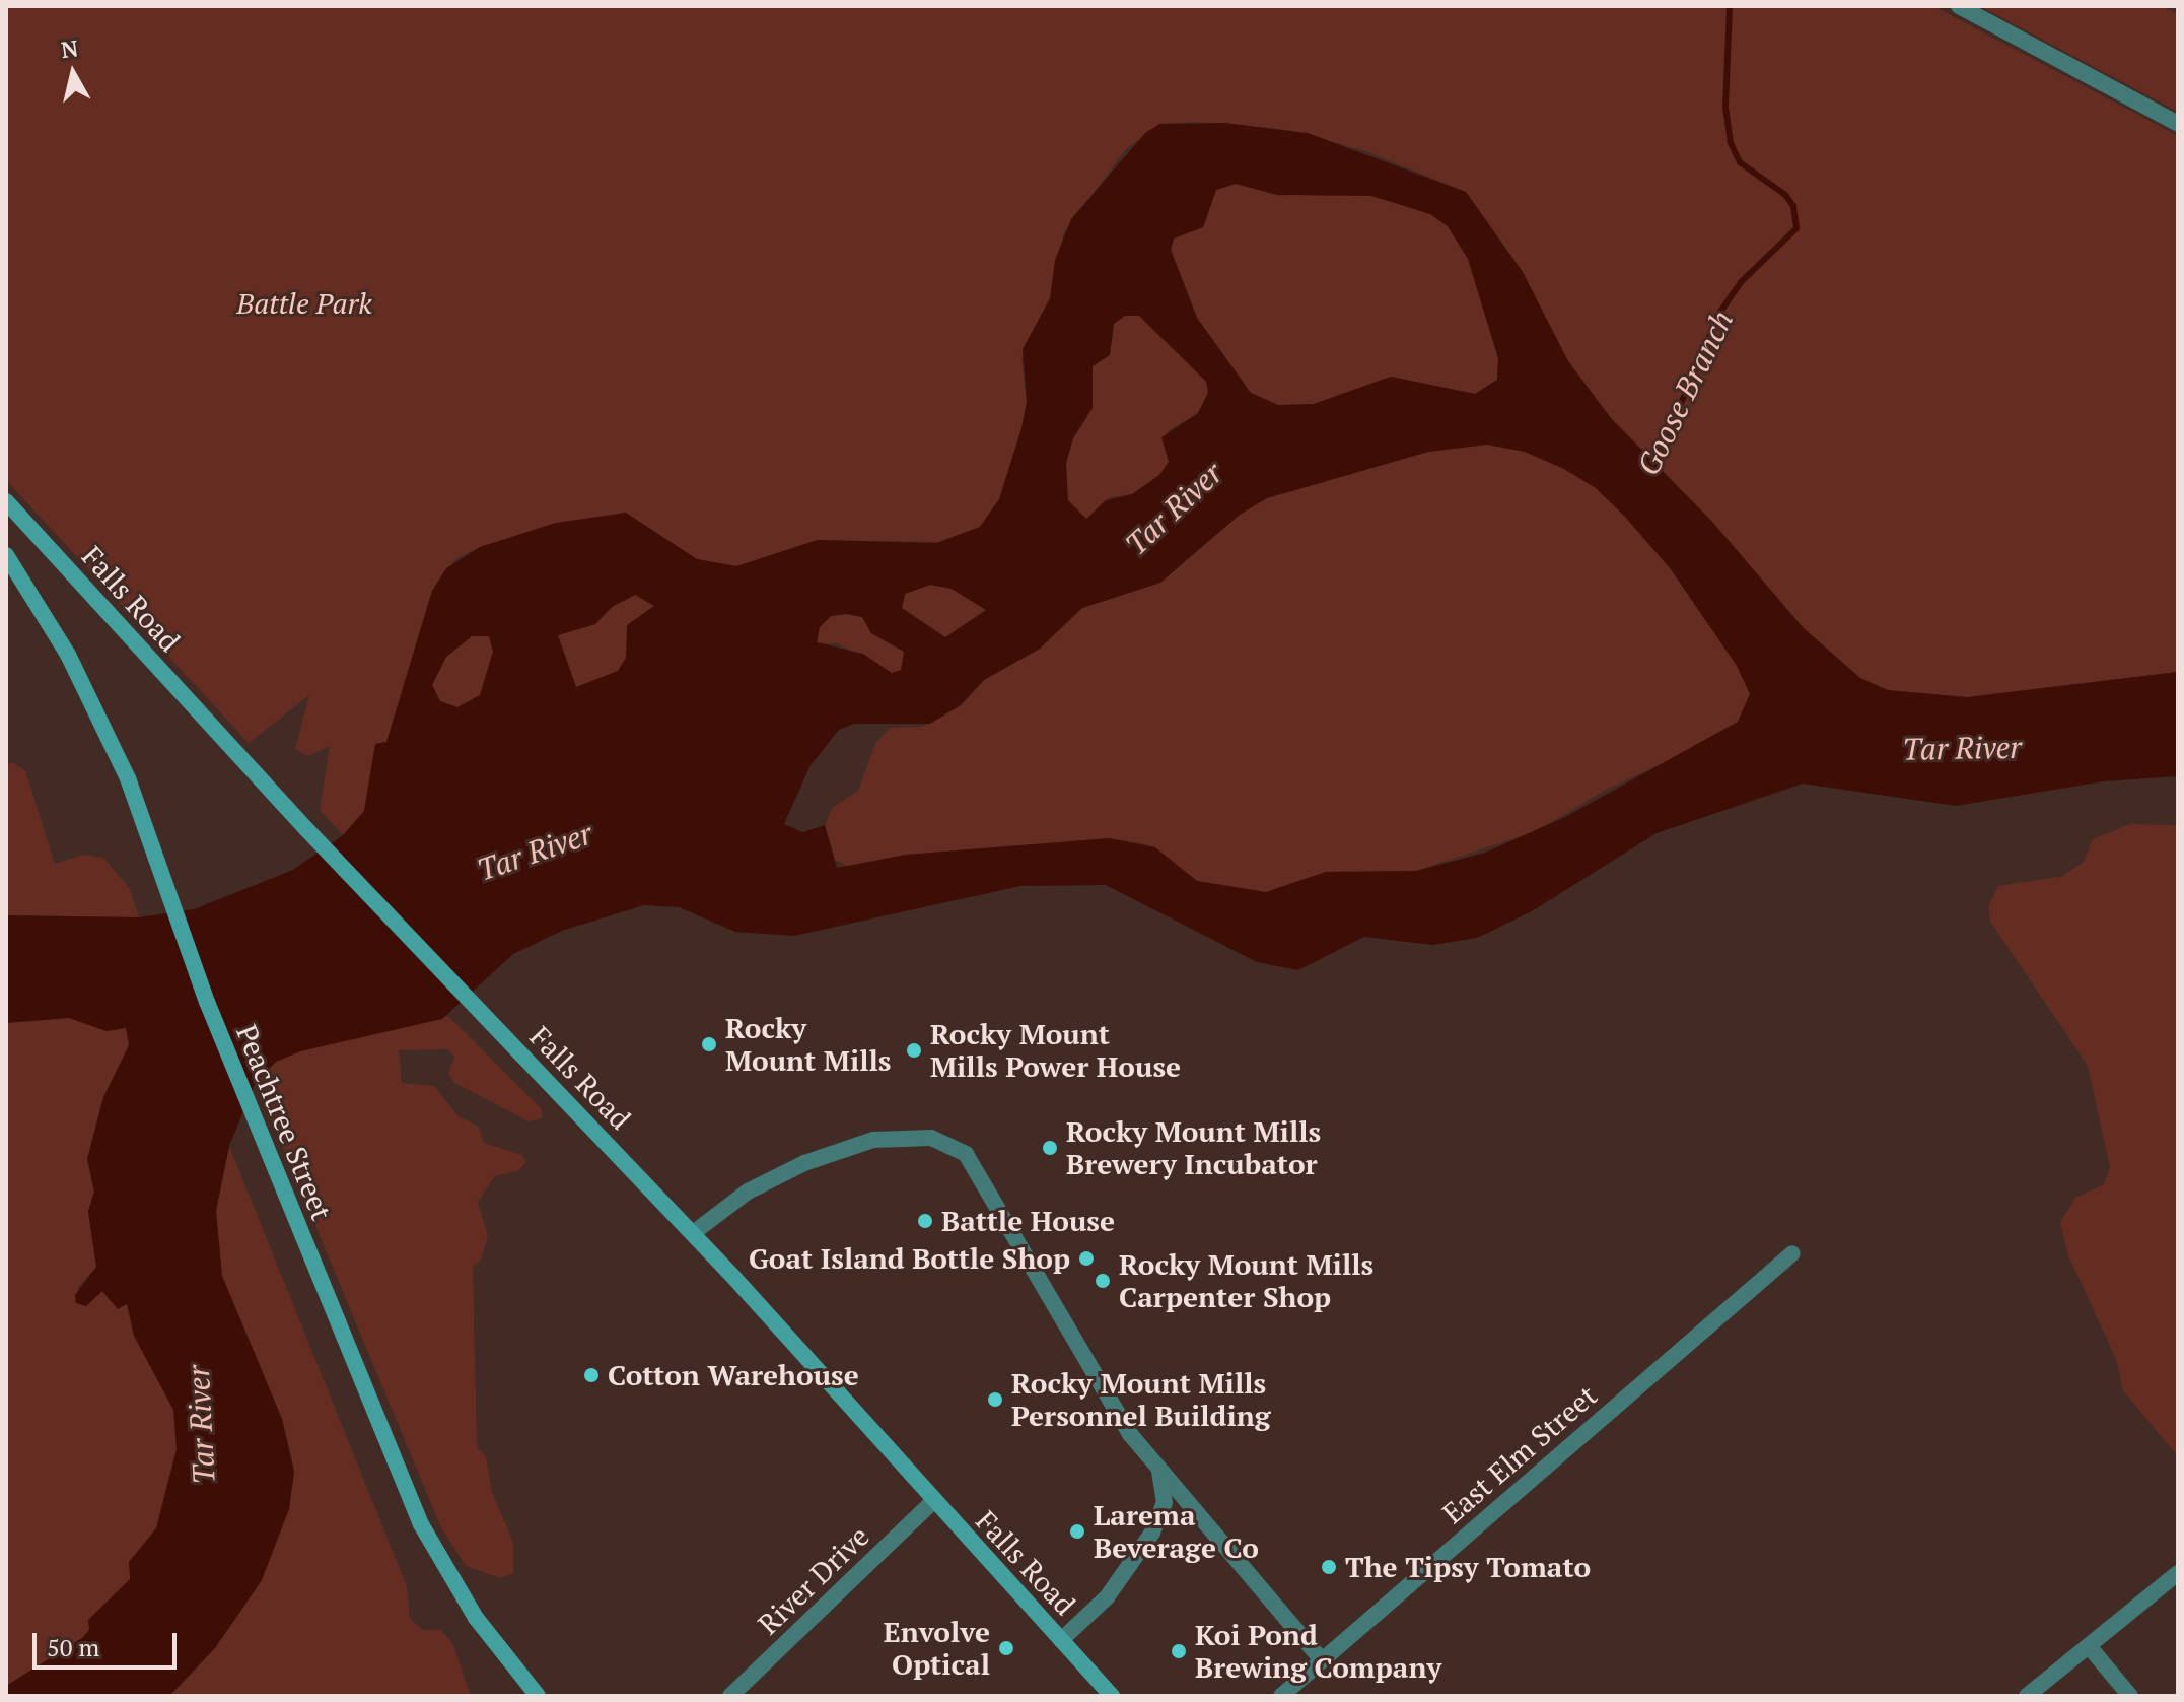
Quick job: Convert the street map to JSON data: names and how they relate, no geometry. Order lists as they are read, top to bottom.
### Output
{
  "streets": {
    "main road": ["Falls Road", "Peachtree Street"],
    "street": ["East Elm Street", "River Drive"]
  },
  "crossings": [
    ["Falls Road", "River Drive"]
  ],
  "water": ["Goose Branch", "Tar River"],
  "parks": ["Battle Park"],
  "places": [
    "Rocky Mount Mills",
    "Rocky Mount Mills Power House",
    "Rocky Mount Mills Brewery Incubator",
    "Battle House",
    "Goat Island Bottle Shop",
    "Rocky Mount Mills Carpenter Shop",
    "Cotton Warehouse",
    "Rocky Mount Mills Personnel Building",
    "Larema Beverage Co",
    "The Tipsy Tomato",
    "Envolve Optical",
    "Koi Pond Brewing Company"
  ],
  "scale_bar": "50 m",
  "north": "top"
}
